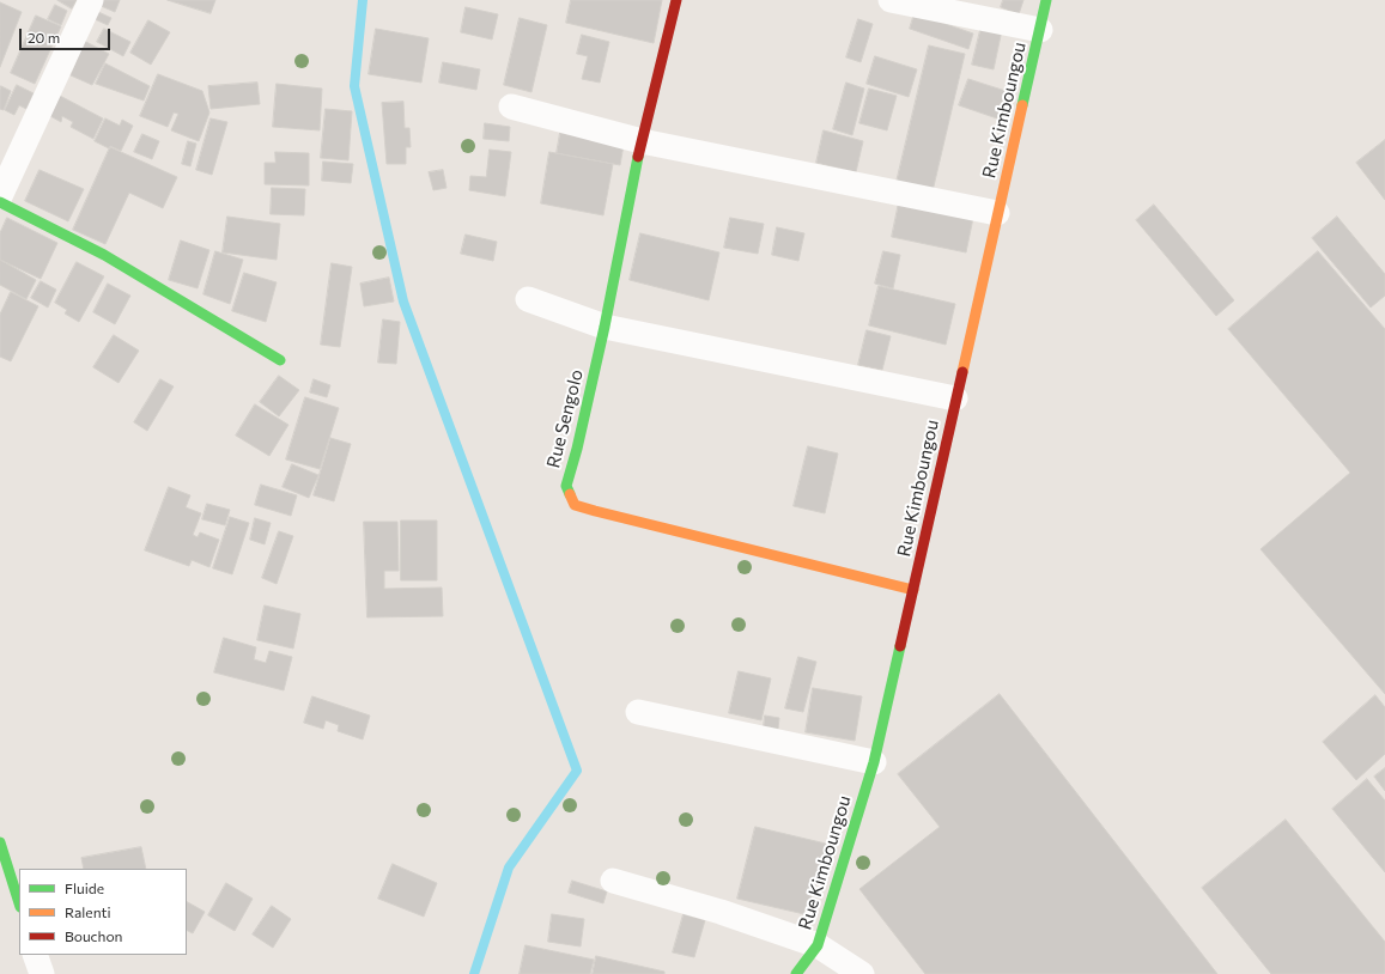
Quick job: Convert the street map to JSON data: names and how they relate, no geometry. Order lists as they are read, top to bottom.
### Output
{
  "streets": {
    "street": ["Rue Kimboungou", "Rue Sengolo"]
  },
  "crossings": [
    ["Rue Kimboungou", "Rue Sengolo"]
  ],
  "legend": ["Fluide", "Ralenti", "Bouchon"],
  "scale_bar": "20 m"
}
